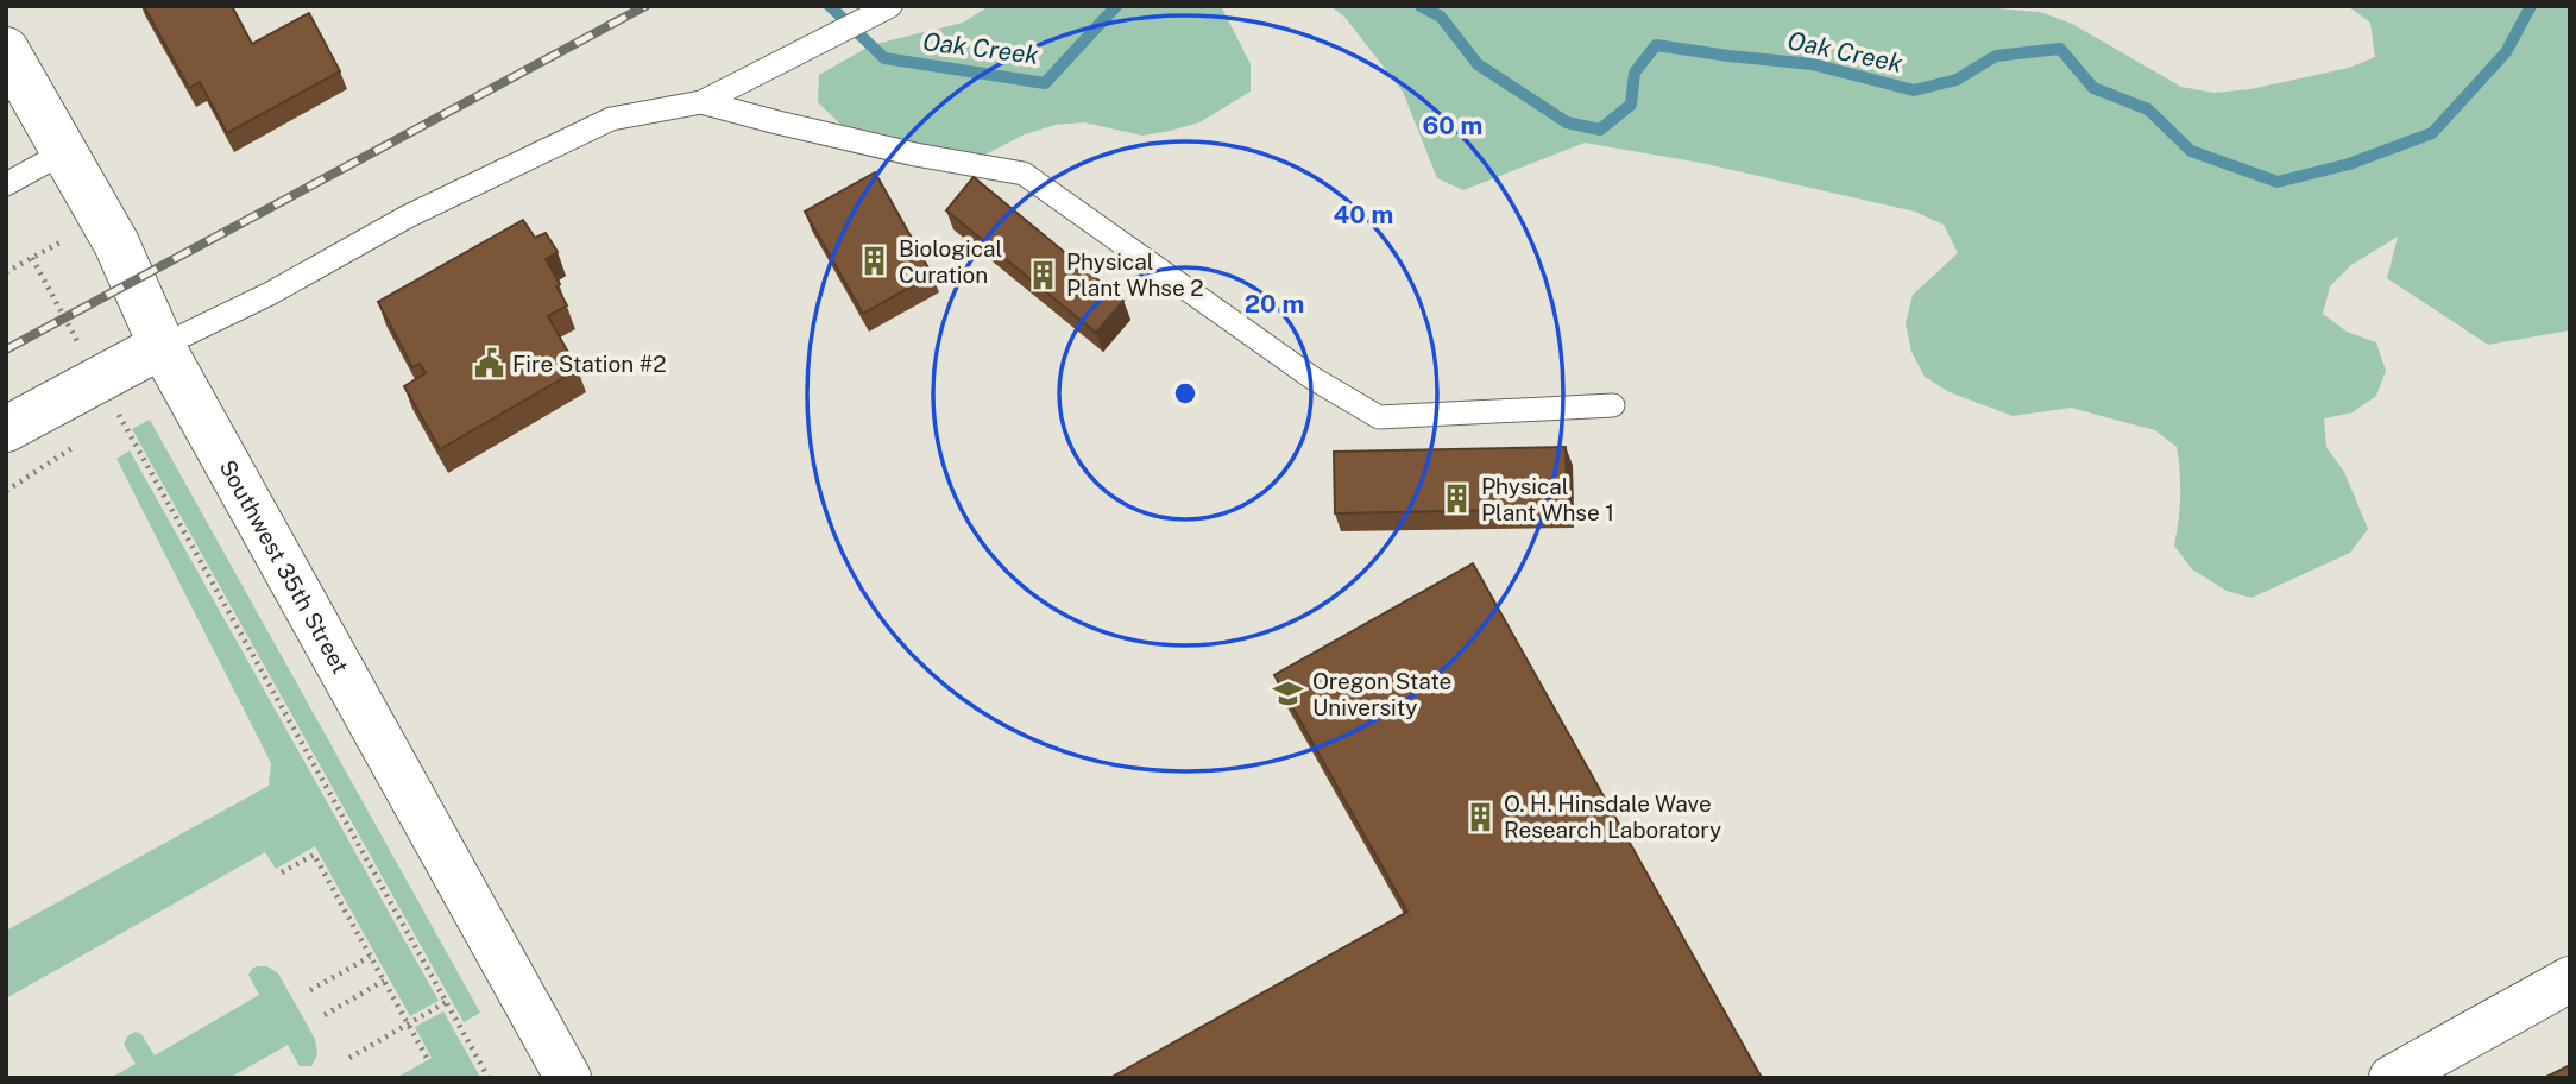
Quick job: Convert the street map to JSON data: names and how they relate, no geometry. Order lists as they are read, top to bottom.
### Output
{
  "streets": {
    "main road": ["Southwest 35th Street"]
  },
  "water": ["Oak Creek"],
  "places": {
    "building": [
      "Biological Curation",
      "Physical Plant Whse 2",
      "Physical Plant Whse 1",
      "O. H. Hinsdale Wave Research Laboratory"
    ],
    "public building": ["Fire Station #2"],
    "school or university": ["Oregon State University"]
  },
  "rings": ["60 m", "40 m", "20 m"]
}
